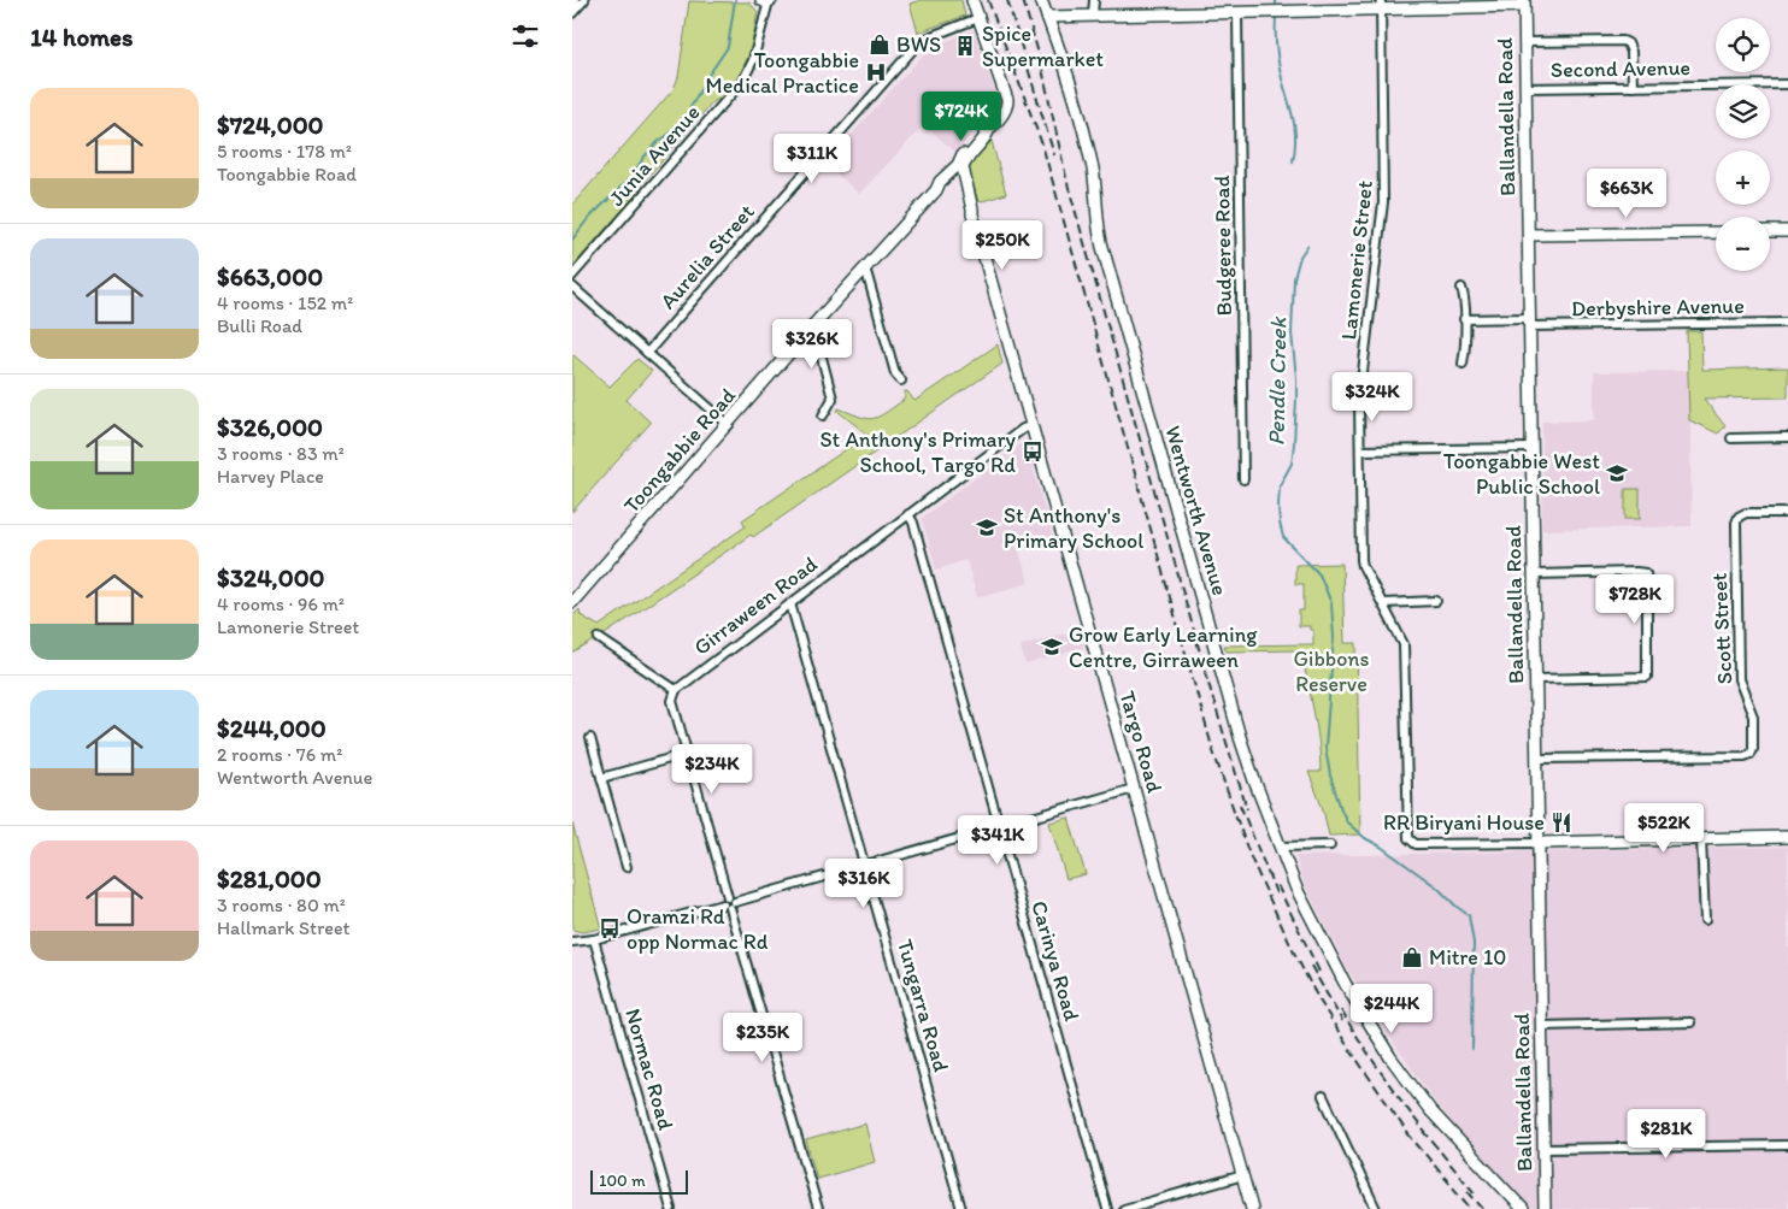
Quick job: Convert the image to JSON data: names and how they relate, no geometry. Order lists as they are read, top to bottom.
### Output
{
  "streets": {
    "street": [
      "Second Avenue",
      "Ballandella Road",
      "Junia Avenue",
      "Budgeree Road",
      "Aurelia Street",
      "Lamonerie Street",
      "Derbyshire Avenue",
      "Toongabbie Road",
      "Wentworth Avenue",
      "Girraween Road",
      "Scott Street",
      "Targo Road",
      "Carinya Road",
      "Tungarra Road",
      "Normac Road"
    ]
  },
  "crossings": [
    ["Second Avenue", "Ballandella Road"],
    ["Ballandella Road", "Lamonerie Street"],
    ["Ballandella Road", "Derbyshire Avenue"],
    ["Ballandella Road", "Scott Street"],
    ["Aurelia Street", "Toongabbie Road"],
    ["Toongabbie Road", "Targo Road"],
    ["Girraween Road", "Targo Road"],
    ["Girraween Road", "Carinya Road"],
    ["Girraween Road", "Tungarra Road"]
  ],
  "water": ["Pendle Creek"],
  "parks": ["Gibbons Reserve"],
  "places": {
    "shop": ["BWS", "Mitre 10"],
    "building": ["Spice Supermarket"],
    "hospital": ["Toongabbie Medical Practice"],
    "bus stop": ["St Anthony's Primary School, Targo Rd", "Oramzi Rd opp Normac Rd"],
    "school or university": ["Toongabbie West Public School", "St Anthony's Primary School", "Grow Early Learning Centre, Girraween"],
    "restaurant": ["RR Biryani House"]
  },
  "scale_bar": "100 m",
  "page": {
    "heading": "14 homes",
    "map_buttons": ["+", "−"],
    "list": [
      {
        "name": "$724,000",
        "note": "5 rooms · 178 m² · Toongabbie Road"
      },
      {
        "name": "$663,000",
        "note": "4 rooms · 152 m² · Bulli Road"
      },
      {
        "name": "$326,000",
        "note": "3 rooms · 83 m² · Harvey Place"
      },
      {
        "name": "$324,000",
        "note": "4 rooms · 96 m² · Lamonerie Street"
      },
      {
        "name": "$244,000",
        "note": "2 rooms · 76 m² · Wentworth Avenue"
      },
      {
        "name": "$281,000",
        "note": "3 rooms · 80 m² · Hallmark Street"
      }
    ],
    "price": [
      "$724K",
      "$311K",
      "$663K",
      "$250K",
      "$326K",
      "$324K",
      "$728K",
      "$234K",
      "$522K",
      "$341K",
      "$316K",
      "$244K",
      "$235K",
      "$281K"
    ],
    "scale": "100 m"
  }
}
